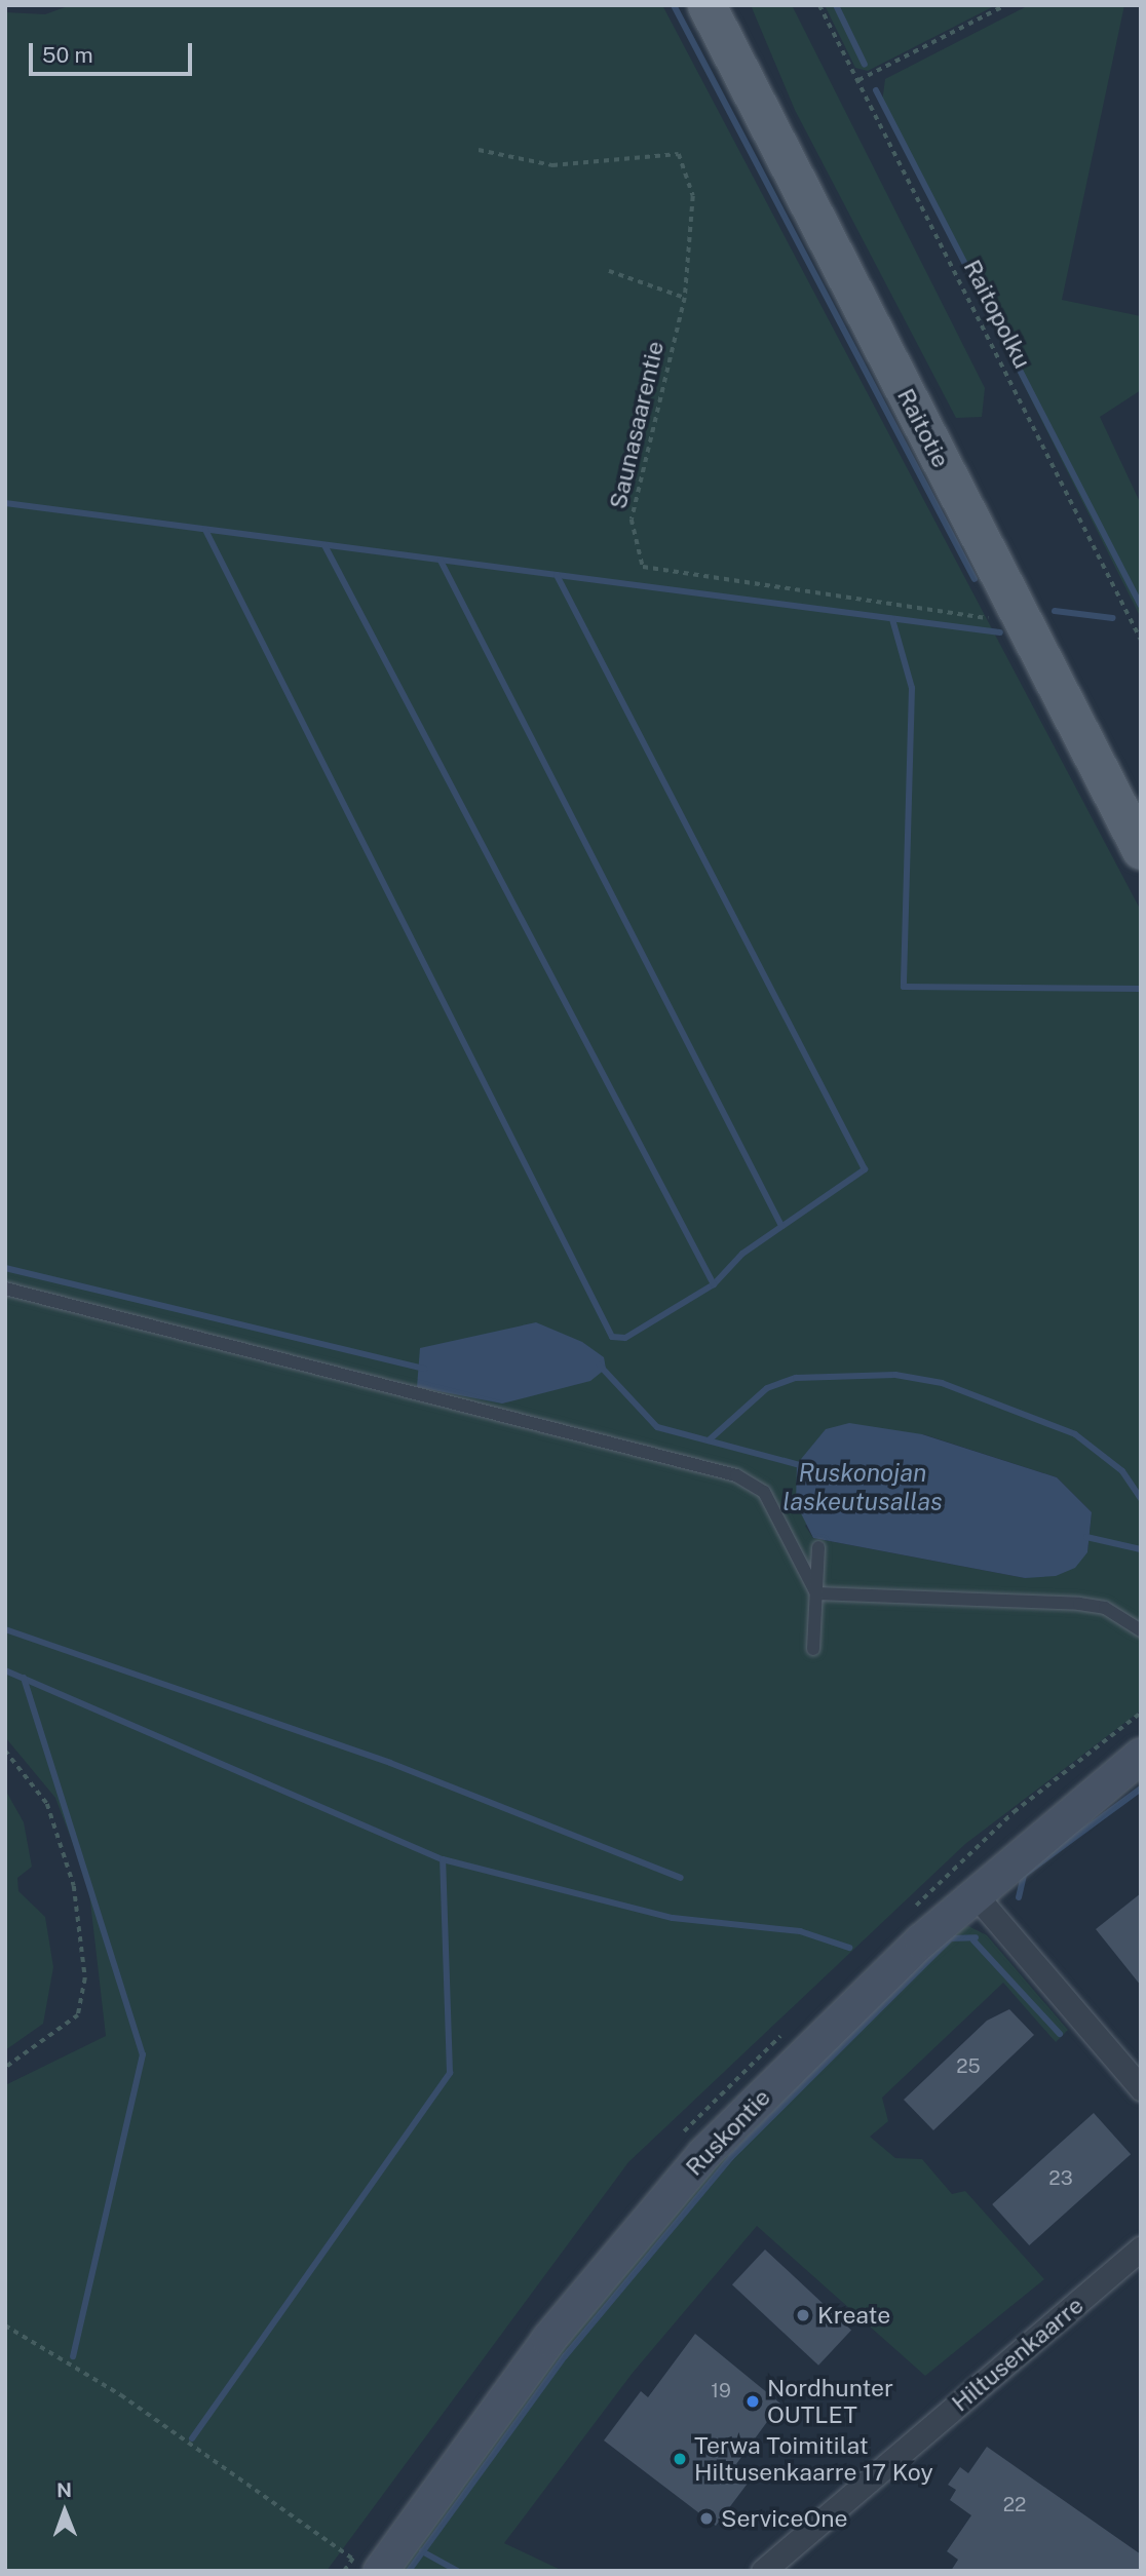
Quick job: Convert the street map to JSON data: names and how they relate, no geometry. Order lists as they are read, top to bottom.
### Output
{
  "streets": {
    "main road": ["Raitotie", "Ruskontie"],
    "street": ["Hiltusenkaarre"],
    "path": ["Raitopolku", "Saunasaarentie"]
  },
  "crossings": [
    ["Saunasaarentie", "Raitotie"]
  ],
  "water": ["Ruskonojan laskeutusallas"],
  "places": [
    "Kreate",
    "Nordhunter OUTLET",
    "Terwa Toimitilat Hiltusenkaarre 17 Koy",
    "ServiceOne"
  ],
  "house_numbers": [
    "25",
    "23",
    "19",
    "22"
  ],
  "scale_bar": "50 m",
  "north": "top"
}
